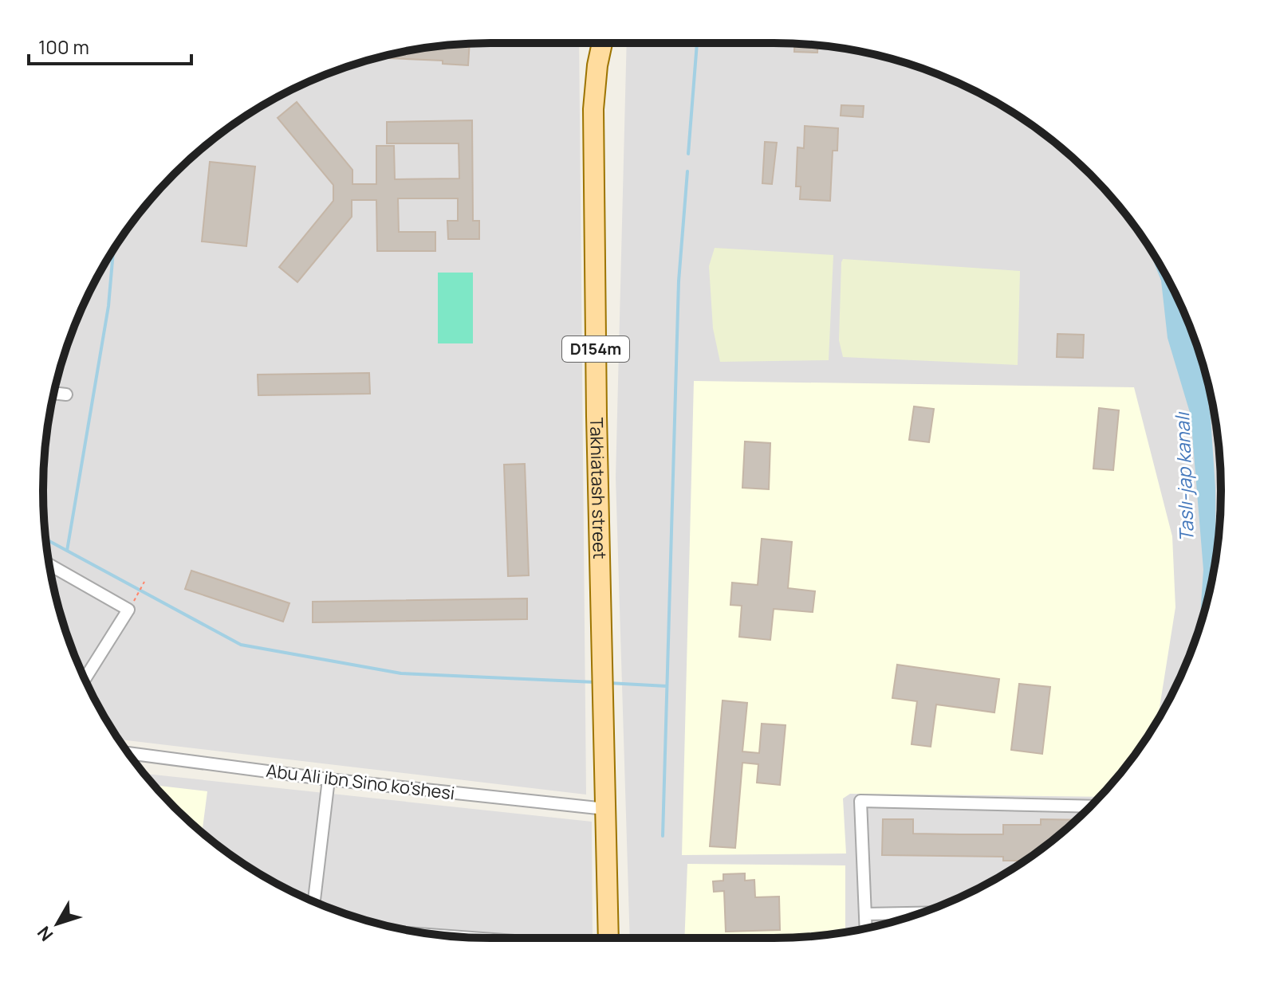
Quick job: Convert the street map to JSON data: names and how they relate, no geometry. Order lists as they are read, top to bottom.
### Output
{
  "streets": {
    "main road": ["D154m", "Takhiatash street"],
    "street": ["Abu Ali ibn Sino ko'shesi"]
  },
  "crossings": [
    ["Takhiatash street", "Abu Ali ibn Sino ko'shesi"]
  ],
  "water": ["Taslı-jap kanalı"],
  "scale_bar": "100 m",
  "north": "bottom left"
}
